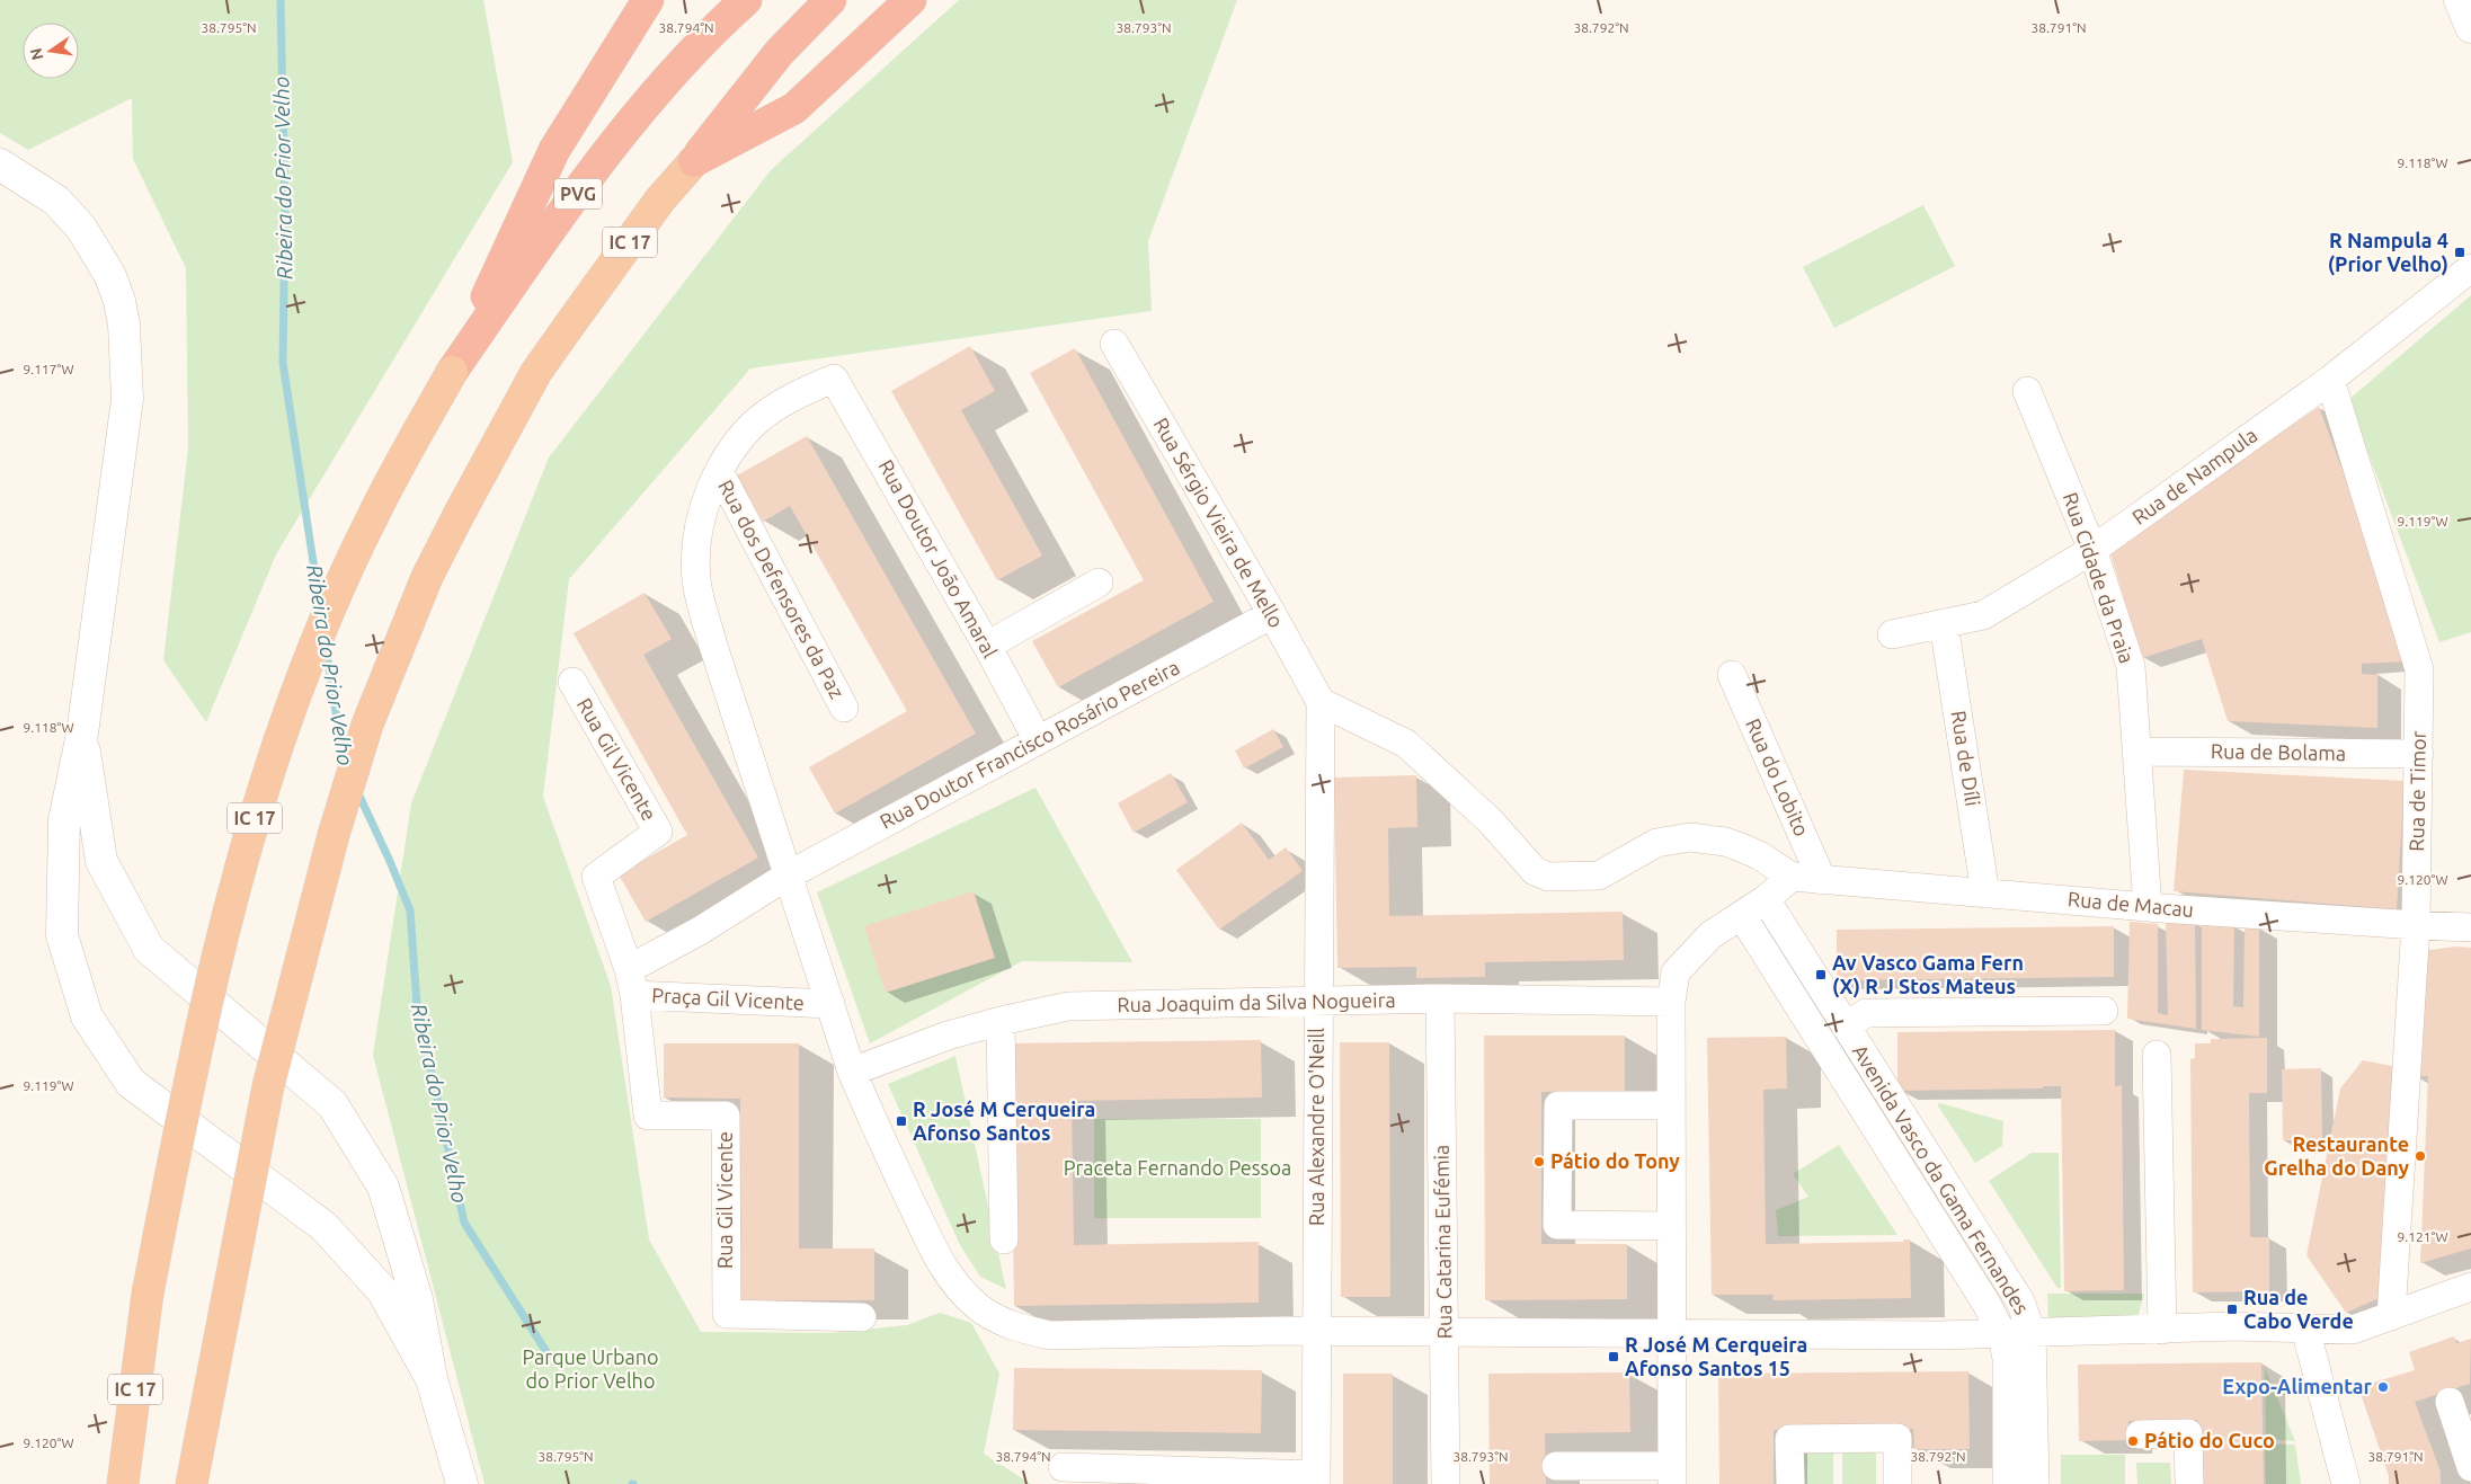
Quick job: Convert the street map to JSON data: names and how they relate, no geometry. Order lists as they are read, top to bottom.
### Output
{
  "streets": {
    "highway": ["PVG", "IC 17"],
    "street": [
      "Rua de Nampula",
      "Rua Sérgio Vieira de Mello",
      "Rua Doutor João Amaral",
      "Rua Cidade da Praia",
      "Rua dos Defensores da Paz",
      "Rua Doutor Francisco Rosário Pereira",
      "Rua de Bolama",
      "Rua de Díli",
      "Rua Gil Vicente",
      "Rua do Lobito",
      "Rua de Timor",
      "Rua de Macau",
      "Praça Gil Vicente",
      "Rua Joaquim da Silva Nogueira",
      "Rua Alexandre O'Neill",
      "Avenida Vasco da Gama Fernandes",
      "Rua Catarina Eufémia"
    ]
  },
  "crossings": [
    ["PVG", "IC 17"],
    ["Rua de Nampula", "Rua Cidade da Praia"],
    ["Rua de Nampula", "Rua de Díli"],
    ["Rua de Nampula", "Rua de Timor"],
    ["Rua Sérgio Vieira de Mello", "Rua Doutor Francisco Rosário Pereira"],
    ["Rua Sérgio Vieira de Mello", "Rua Alexandre O'Neill"],
    ["Rua Doutor João Amaral", "Rua dos Defensores da Paz"],
    ["Rua Doutor João Amaral", "Rua Doutor Francisco Rosário Pereira"],
    ["Rua Cidade da Praia", "Rua de Bolama"],
    ["Rua Cidade da Praia", "Rua de Macau"],
    ["Rua Doutor Francisco Rosário Pereira", "Praça Gil Vicente"],
    ["Rua de Bolama", "Rua de Timor"],
    ["Rua de Díli", "Rua de Macau"],
    ["Rua Gil Vicente", "Praça Gil Vicente"],
    ["Rua do Lobito", "Rua de Macau"],
    ["Rua de Timor", "Rua de Macau"],
    ["Rua Joaquim da Silva Nogueira", "Rua Alexandre O'Neill"],
    ["Rua Joaquim da Silva Nogueira", "Rua Catarina Eufémia"]
  ],
  "water": ["Ribeira do Prior Velho"],
  "parks": ["Praceta Fernando Pessoa", "Parque Urbano do Prior Velho"],
  "places": {
    "transit": [
      "R Nampula 4 (Prior Velho)",
      "Av Vasco Gama Fern (X) R J Stos Mateus",
      "R José M Cerqueira Afonso Santos",
      "Rua de Cabo Verde",
      "R José M Cerqueira Afonso Santos 15"
    ],
    "other": [
      "Restaurante Grelha do Dany",
      "Pátio do Tony",
      "Expo-Alimentar",
      "Pátio do Cuco"
    ]
  },
  "north": "left",
  "coordinates": [
    "38.795°N",
    "38.794°N",
    "38.793°N",
    "38.792°N",
    "38.791°N",
    "9.118°W",
    "9.117°W",
    "9.119°W",
    "9.120°W",
    "9.121°W"
  ]
}
